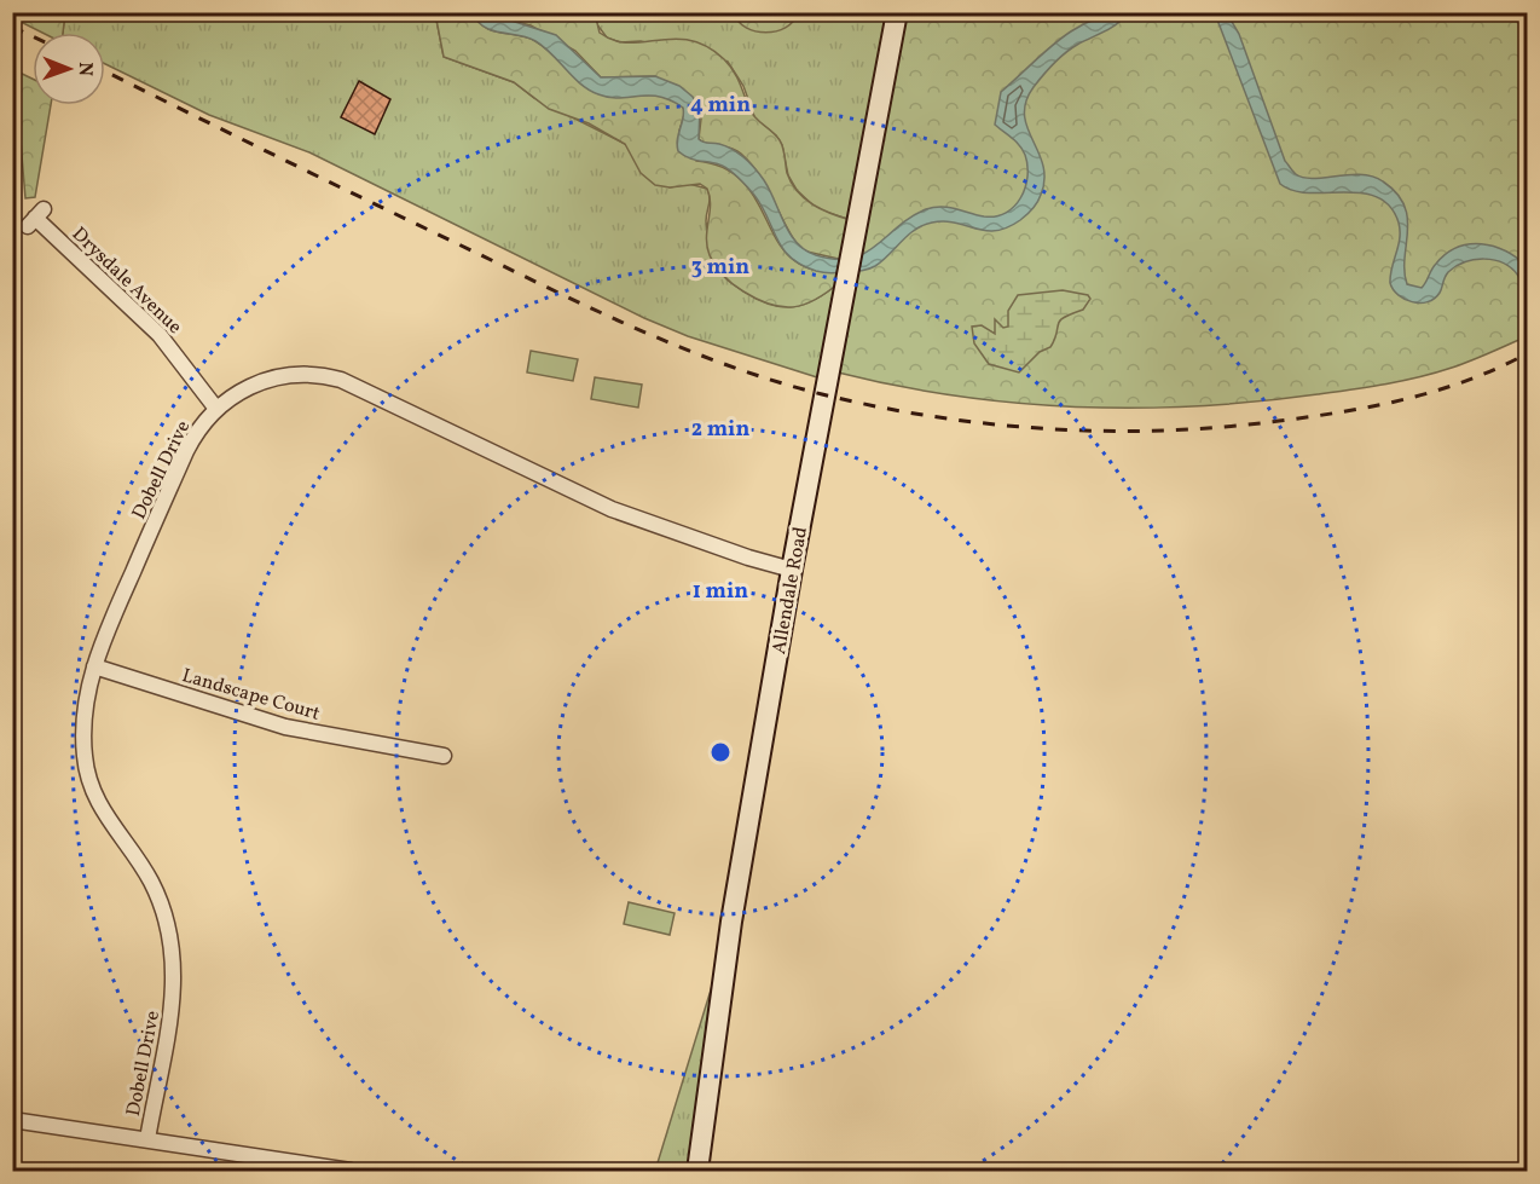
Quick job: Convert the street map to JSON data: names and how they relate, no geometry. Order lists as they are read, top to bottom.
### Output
{
  "streets": {
    "street": [
      "Drysdale Avenue",
      "Dobell Drive",
      "Allendale Road",
      "Landscape Court"
    ]
  },
  "crossings": [
    ["Drysdale Avenue", "Dobell Drive"],
    ["Dobell Drive", "Allendale Road"],
    ["Dobell Drive", "Landscape Court"]
  ],
  "north": "right",
  "rings": [
    "4 min",
    "3 min",
    "2 min",
    "1 min"
  ]
}
